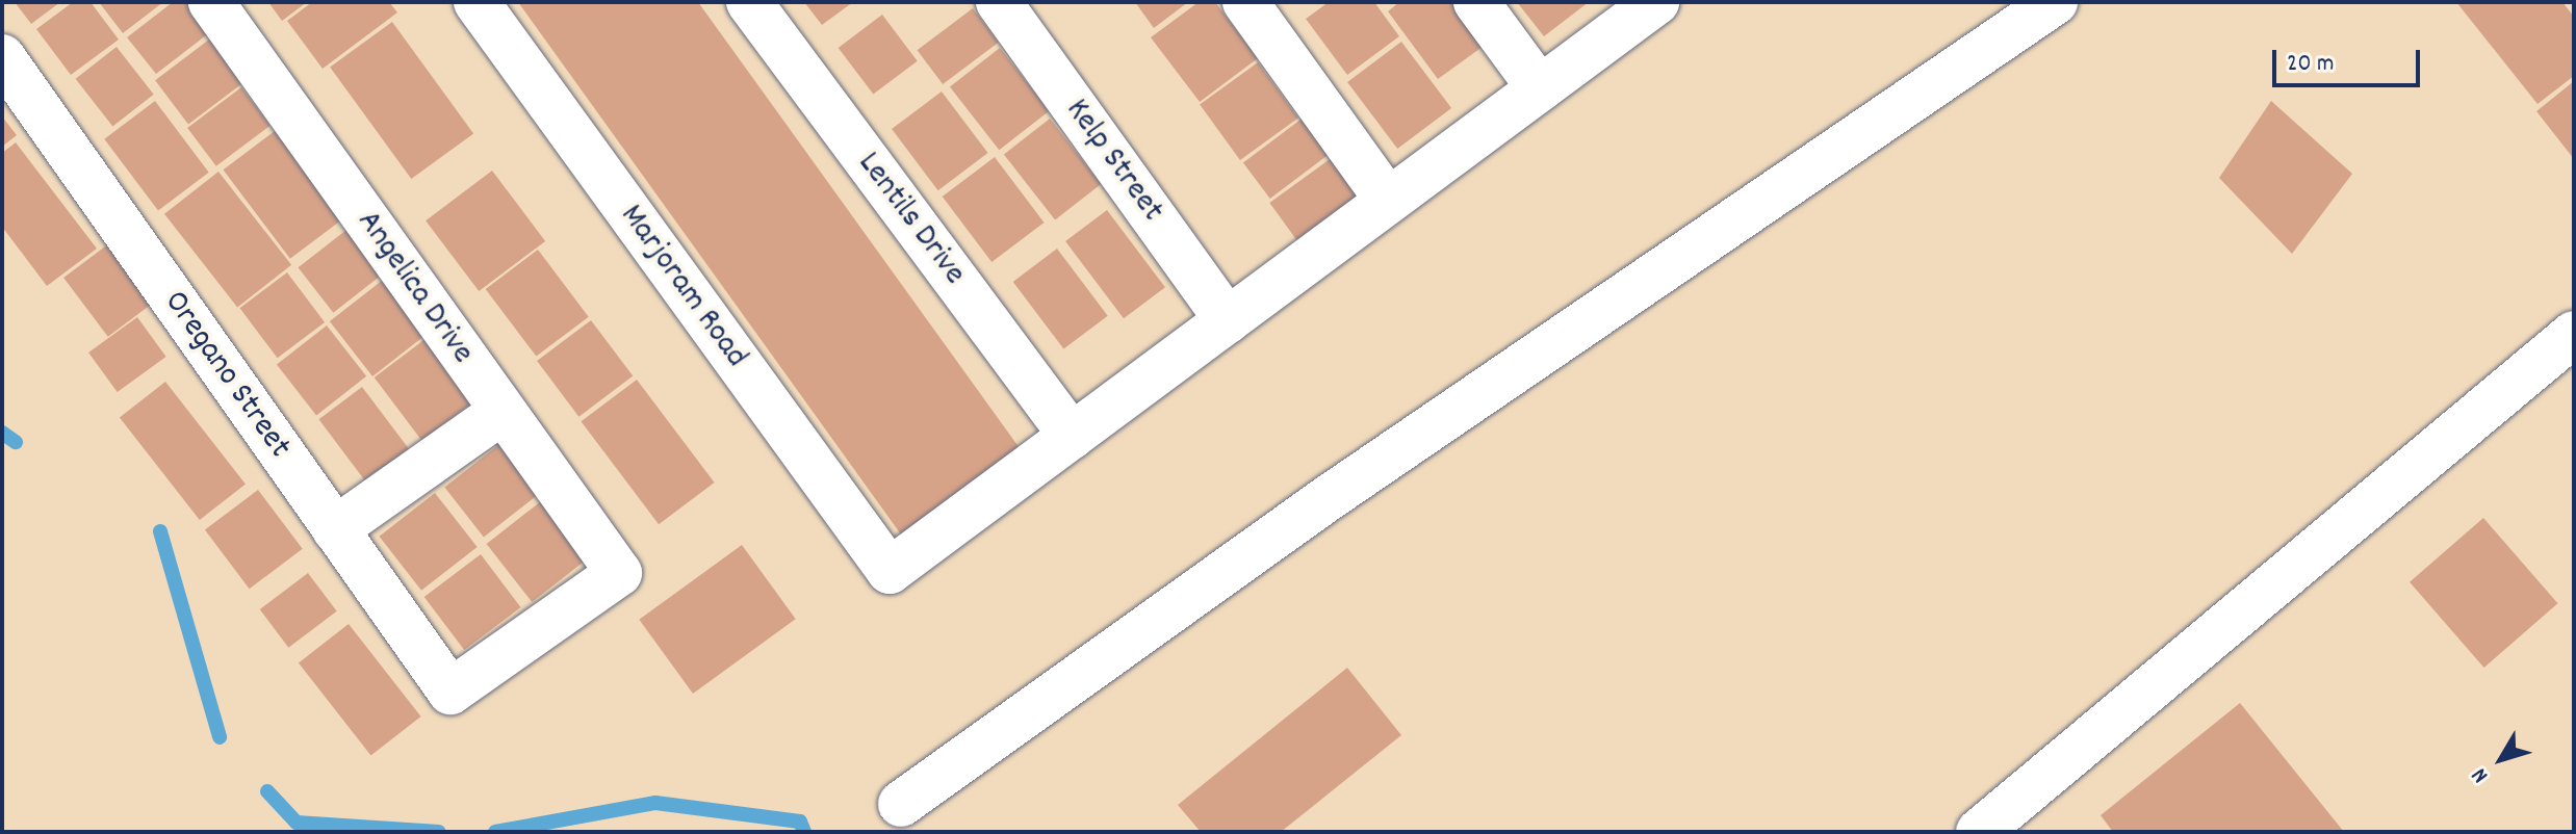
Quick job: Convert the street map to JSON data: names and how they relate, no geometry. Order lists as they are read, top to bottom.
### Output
{
  "streets": {
    "street": [
      "Kelp Street",
      "Lentils Drive",
      "Marjoram Road",
      "Angelica Drive",
      "Oregano Street"
    ]
  },
  "crossings": [
    ["Lentils Drive", "Marjoram Road"],
    ["Angelica Drive", "Oregano Street"]
  ],
  "scale_bar": "20 m",
  "north": "bottom left"
}
